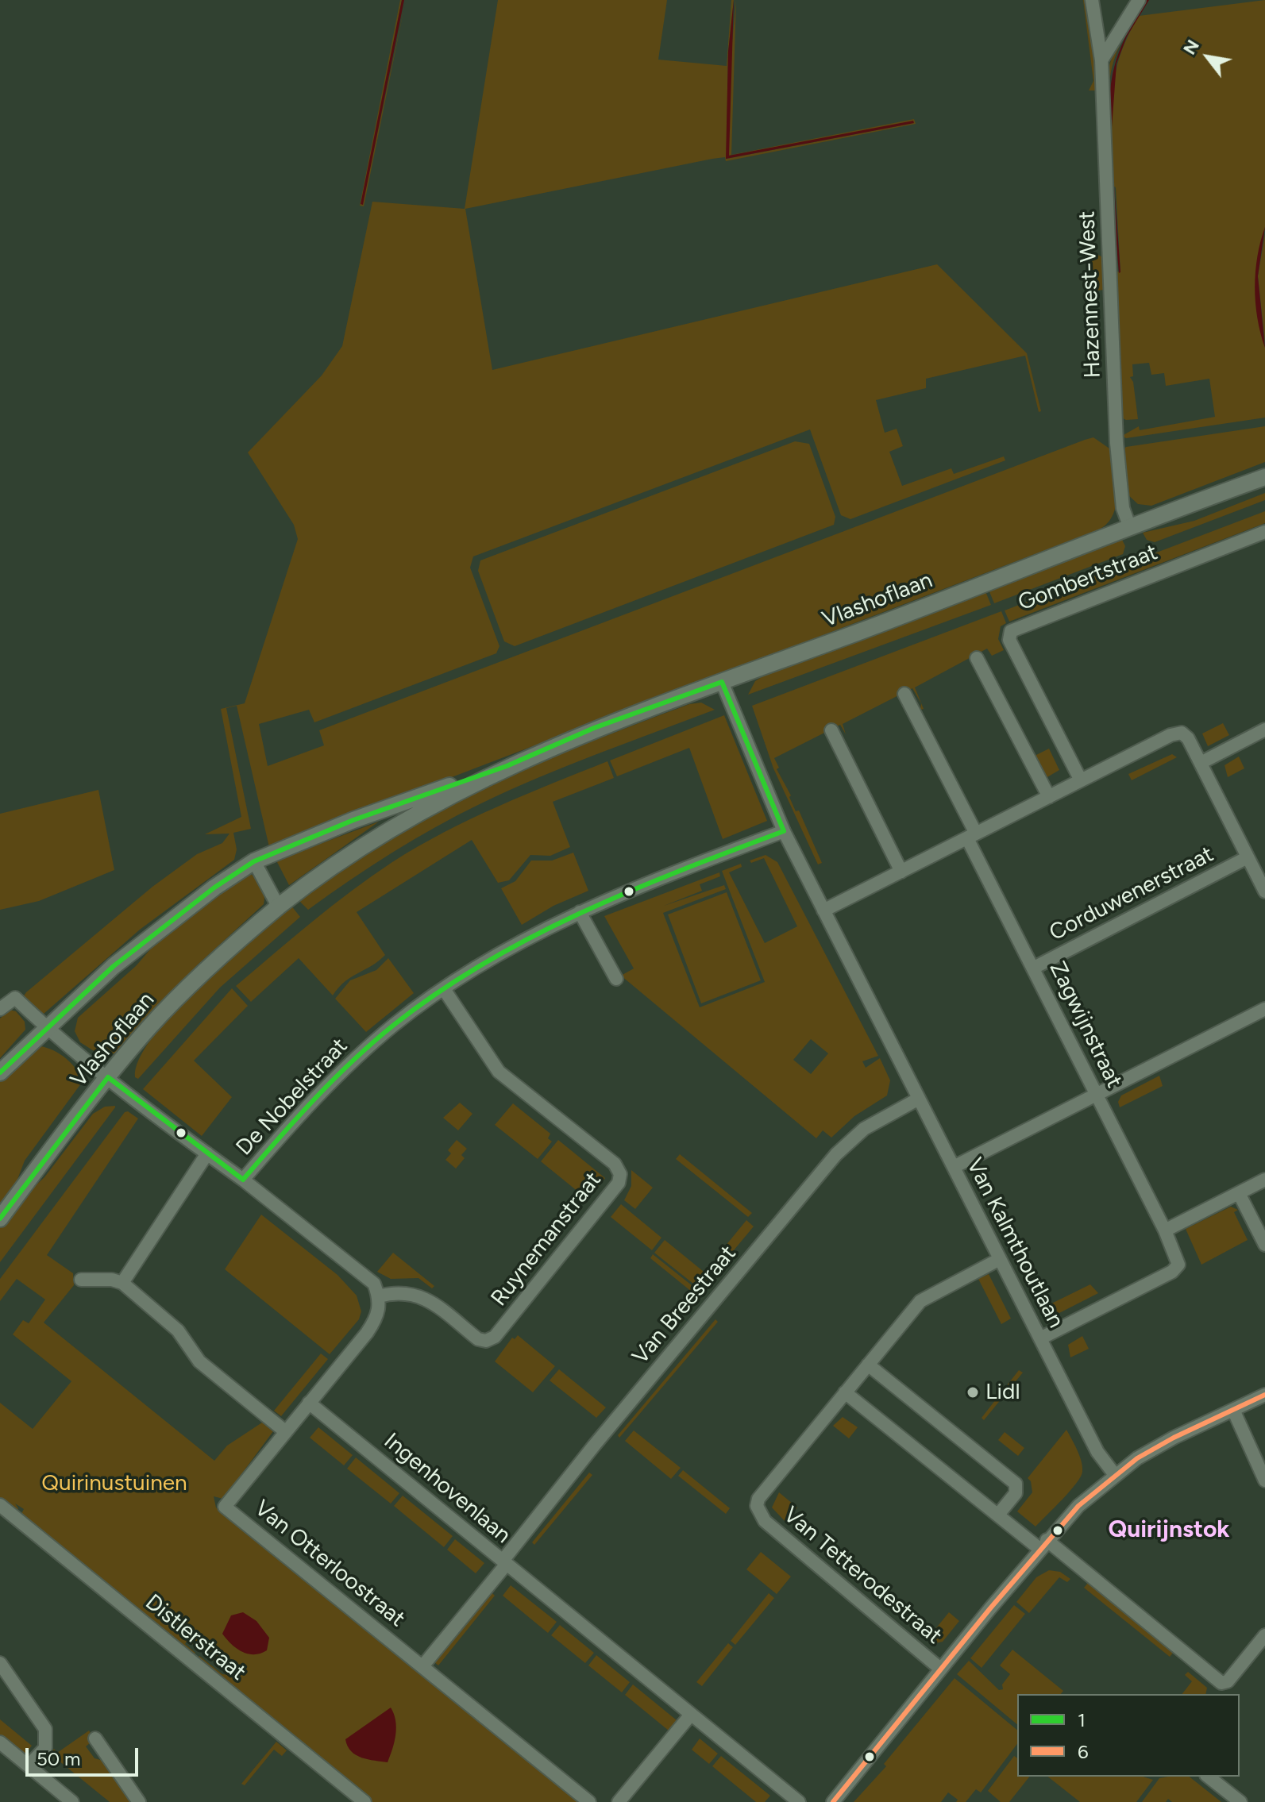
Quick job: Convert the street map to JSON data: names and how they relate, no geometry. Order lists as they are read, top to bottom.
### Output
{
  "streets": {
    "street": [
      "Hazennest-West",
      "Gombertstraat",
      "Vlashoflaan",
      "Corduwenerstraat",
      "Zagwijnstraat",
      "De Nobelstraat",
      "Ruynemanstraat",
      "Van Kalmthoutlaan",
      "Van Breestraat",
      "Ingenhovenlaan",
      "Van Otterloostraat",
      "Van Tetterodestraat",
      "Distlerstraat"
    ]
  },
  "crossings": [
    ["Hazennest-West", "Vlashoflaan"],
    ["Vlashoflaan", "De Nobelstraat"],
    ["Vlashoflaan", "Van Kalmthoutlaan"],
    ["Corduwenerstraat", "Zagwijnstraat"],
    ["Zagwijnstraat", "Van Kalmthoutlaan"],
    ["De Nobelstraat", "Ruynemanstraat"],
    ["De Nobelstraat", "Van Kalmthoutlaan"],
    ["Van Kalmthoutlaan", "Van Breestraat"],
    ["Van Kalmthoutlaan", "Van Tetterodestraat"],
    ["Van Breestraat", "Ingenhovenlaan"],
    ["Ingenhovenlaan", "Van Otterloostraat"]
  ],
  "districts": ["Quirijnstok"],
  "parks": ["Quirinustuinen"],
  "places": ["Lidl"],
  "lines": ["transit line 1", "transit line 6"],
  "legend": ["1", "6"],
  "scale_bar": "50 m",
  "north": "top left"
}
